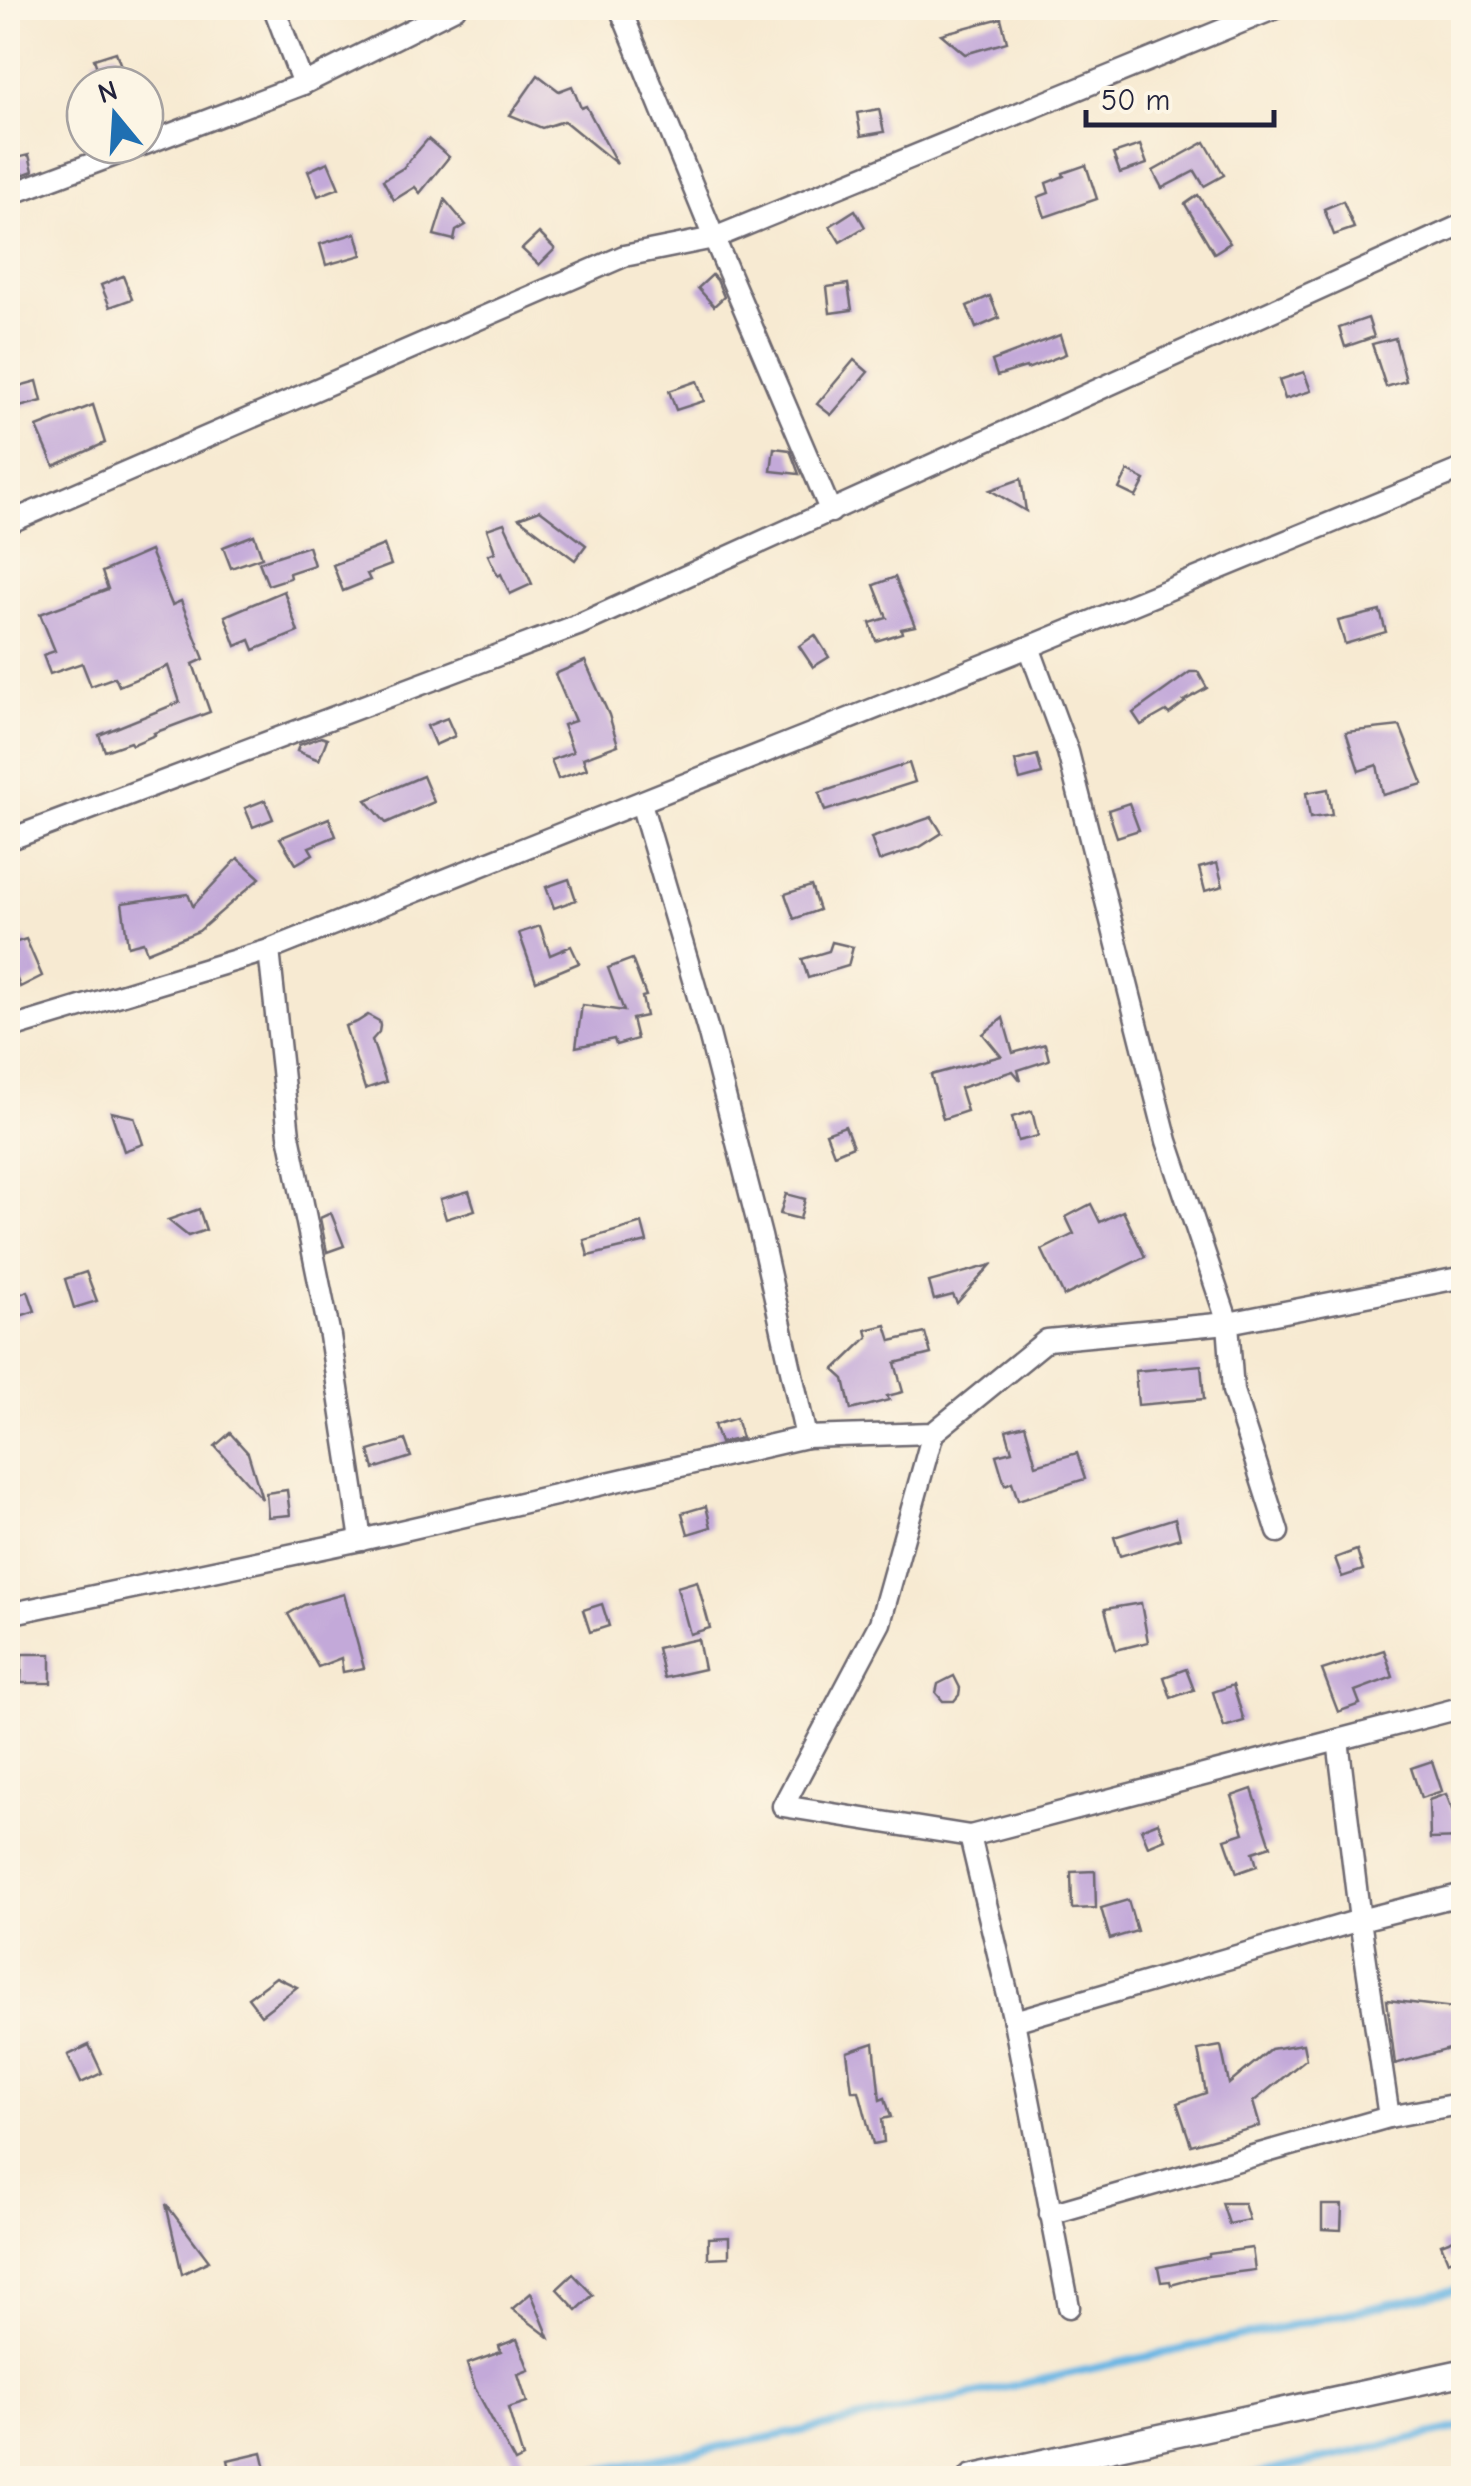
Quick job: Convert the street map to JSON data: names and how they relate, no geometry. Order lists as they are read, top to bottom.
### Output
{
  "scale_bar": "50 m",
  "north": "top"
}
